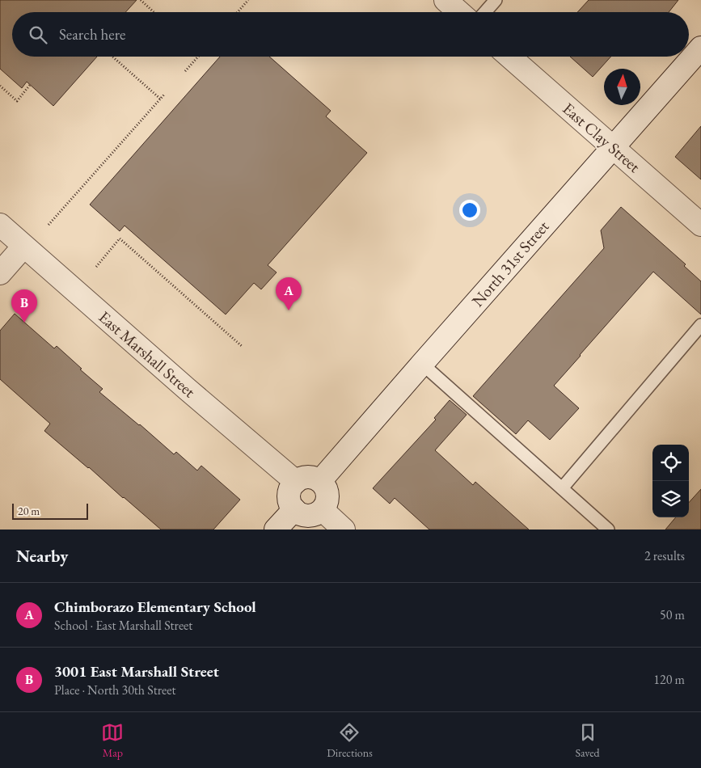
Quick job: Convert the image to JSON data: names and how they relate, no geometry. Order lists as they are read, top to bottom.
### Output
{
  "streets": {
    "street": ["East Clay Street", "North 31st Street", "East Marshall Street"]
  },
  "crossings": [
    ["East Clay Street", "North 31st Street"],
    ["North 31st Street", "East Marshall Street"]
  ],
  "scale_bar": "20 m",
  "north": "top",
  "page": {
    "search": "Search here",
    "pins": ["A", "B"],
    "scale": "20 m",
    "heading": ["Nearby", "2 results"],
    "list": [
      {
        "mark": "A",
        "name": "Chimborazo Elementary School",
        "note": "School · East Marshall Street",
        "value": "50 m"
      },
      {
        "mark": "B",
        "name": "3001 East Marshall Street",
        "note": "Place · North 30th Street",
        "value": "120 m"
      }
    ],
    "nav": ["Map", "Directions", "Saved"]
  }
}
